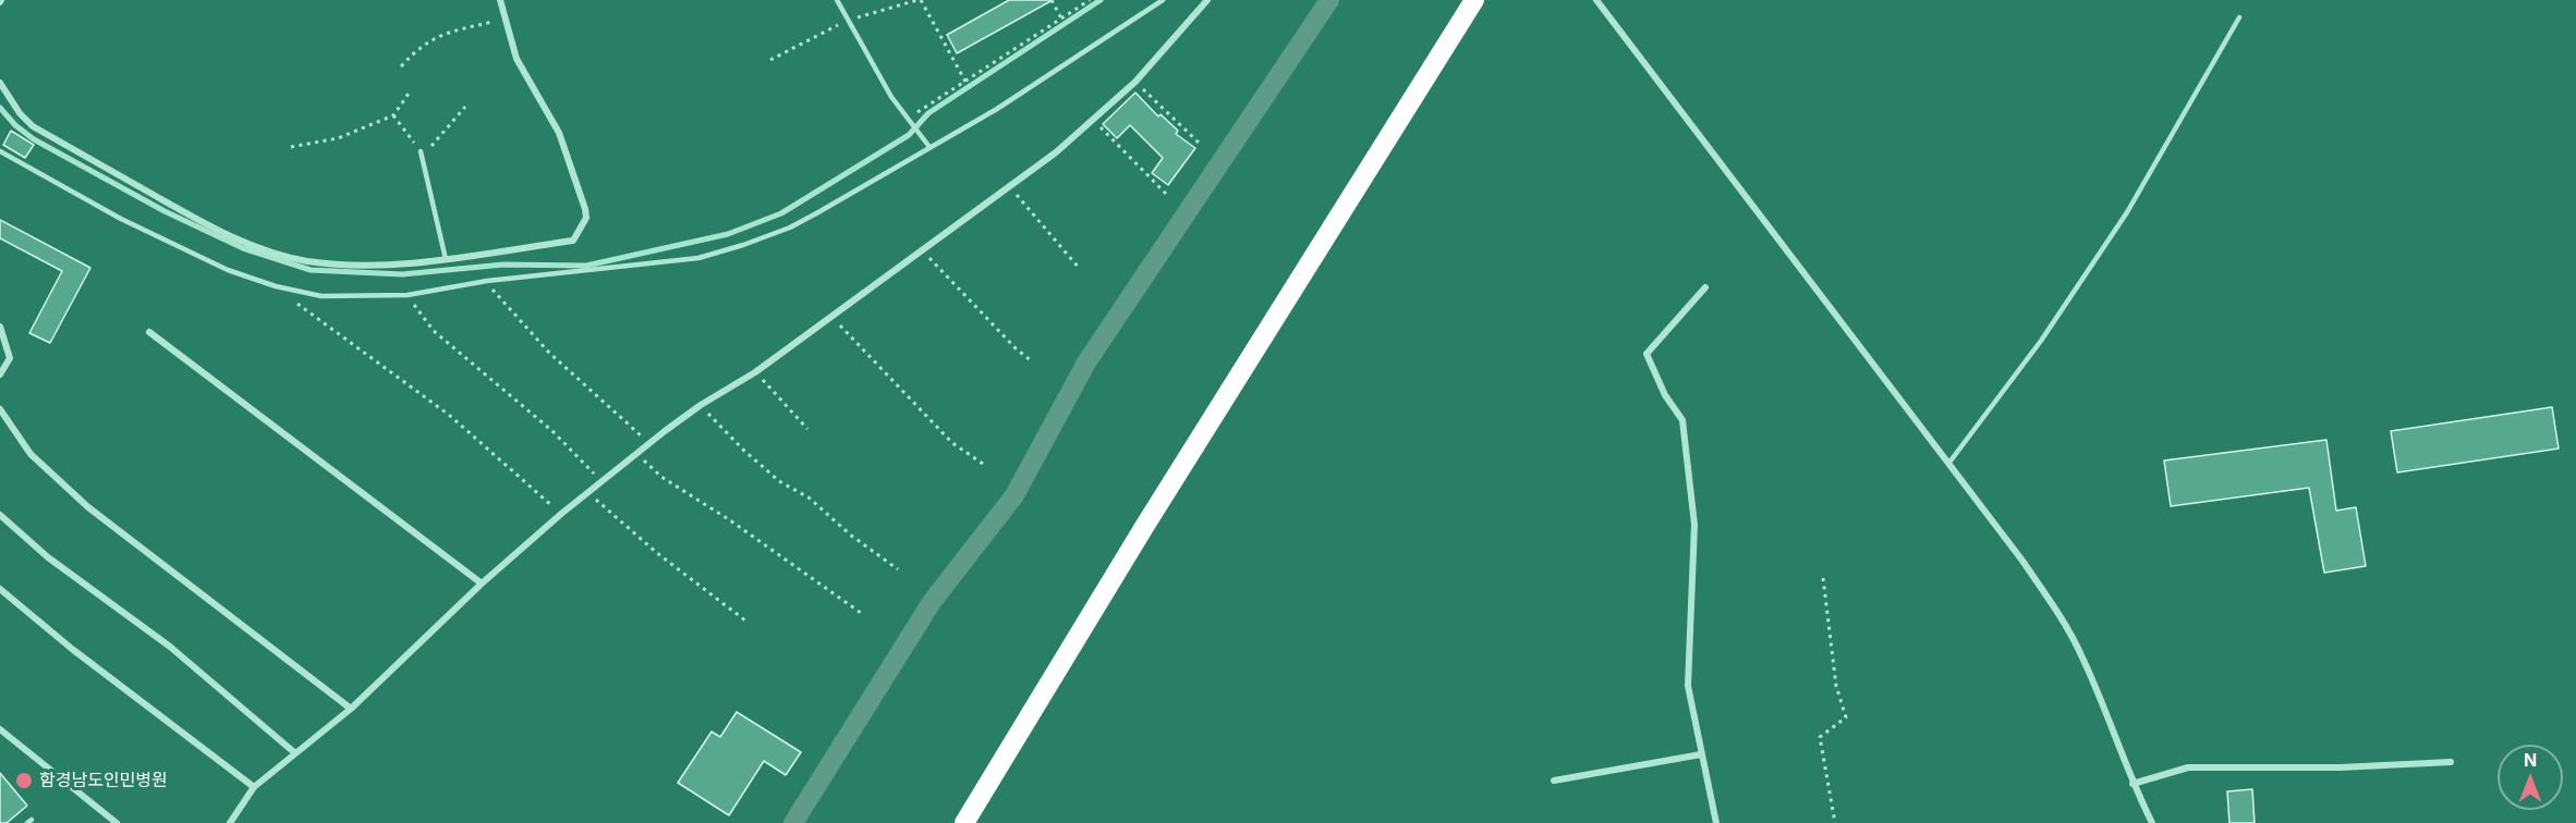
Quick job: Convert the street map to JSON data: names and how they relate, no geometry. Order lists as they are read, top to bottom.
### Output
{
  "places": ["함경남도인민병원"],
  "north": "top"
}
